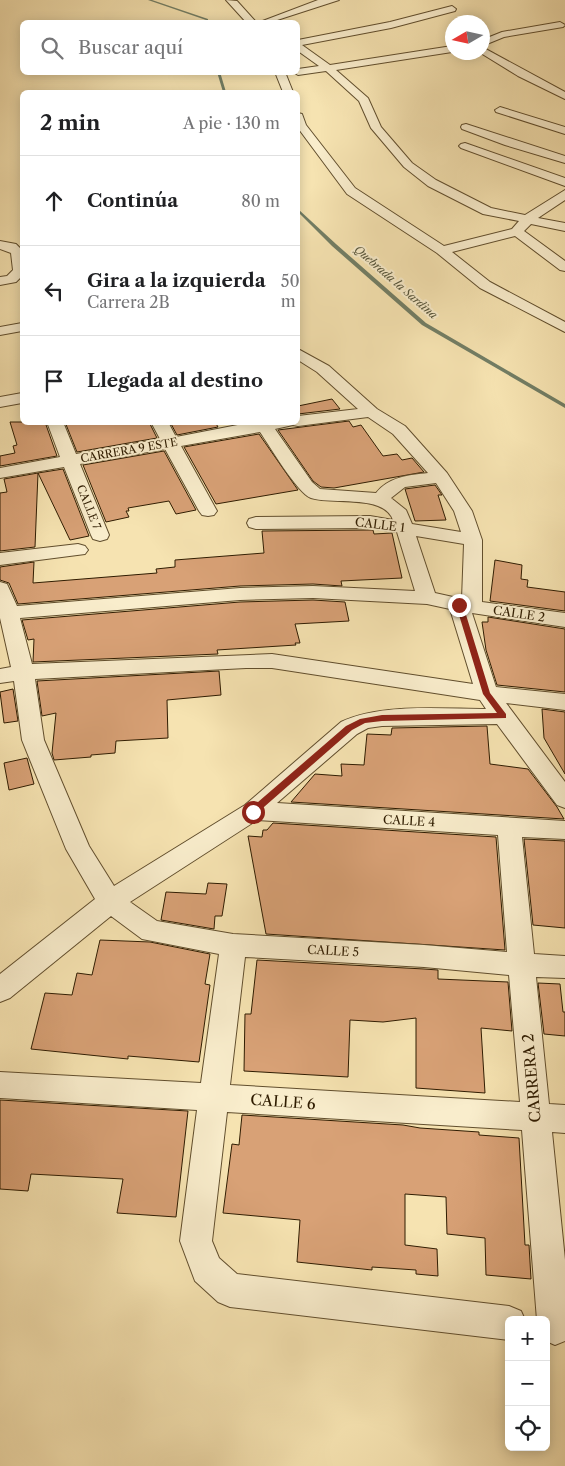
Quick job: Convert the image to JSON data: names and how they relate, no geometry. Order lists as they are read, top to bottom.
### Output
{
  "streets": {
    "street": [
      "CARRERA 9 ESTE",
      "CALLE 7",
      "CALLE 1",
      "CALLE 2",
      "CALLE 4",
      "CALLE 5",
      "CARRERA 2",
      "CALLE 6"
    ]
  },
  "crossings": [
    ["CARRERA 9 ESTE", "CALLE 7"],
    ["CALLE 4", "CARRERA 2"],
    ["CALLE 5", "CARRERA 2"],
    ["CARRERA 2", "CALLE 6"]
  ],
  "water": ["Quebrada la Sardina"],
  "north": "left",
  "page": {
    "search": "Buscar aquí",
    "heading": ["2 min", "A pie · 130 m"],
    "list": [
      ["Continúa", "80 m"],
      ["Gira a la izquierda", "Carrera 2B", "50 m"],
      "Llegada al destino"
    ],
    "map_buttons": ["+", "−"]
  }
}
